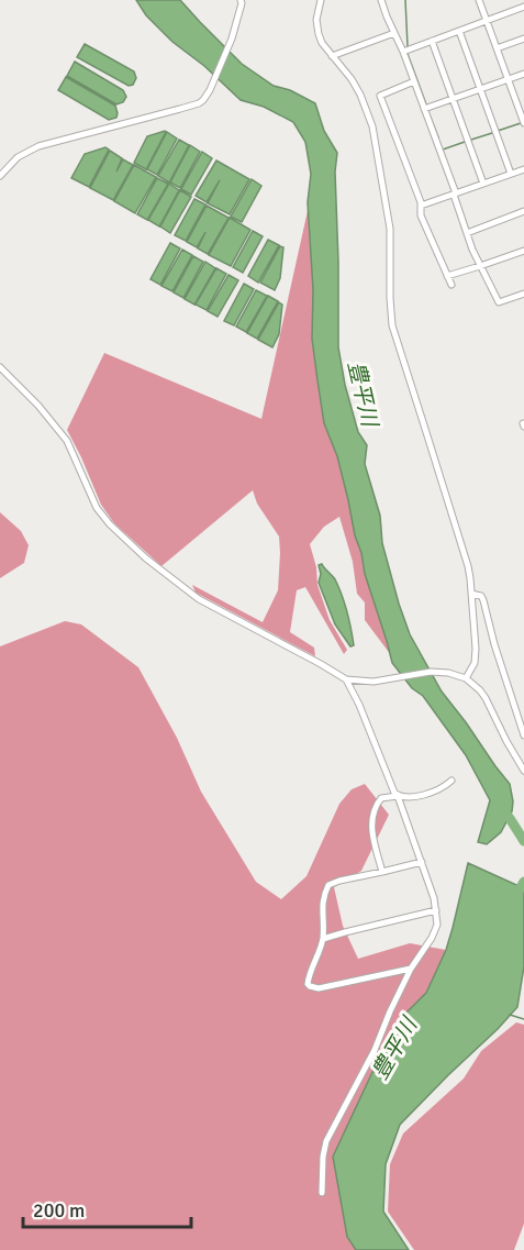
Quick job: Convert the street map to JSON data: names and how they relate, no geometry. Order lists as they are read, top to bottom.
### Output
{
  "water": ["豊平川"],
  "scale_bar": "200 m"
}
